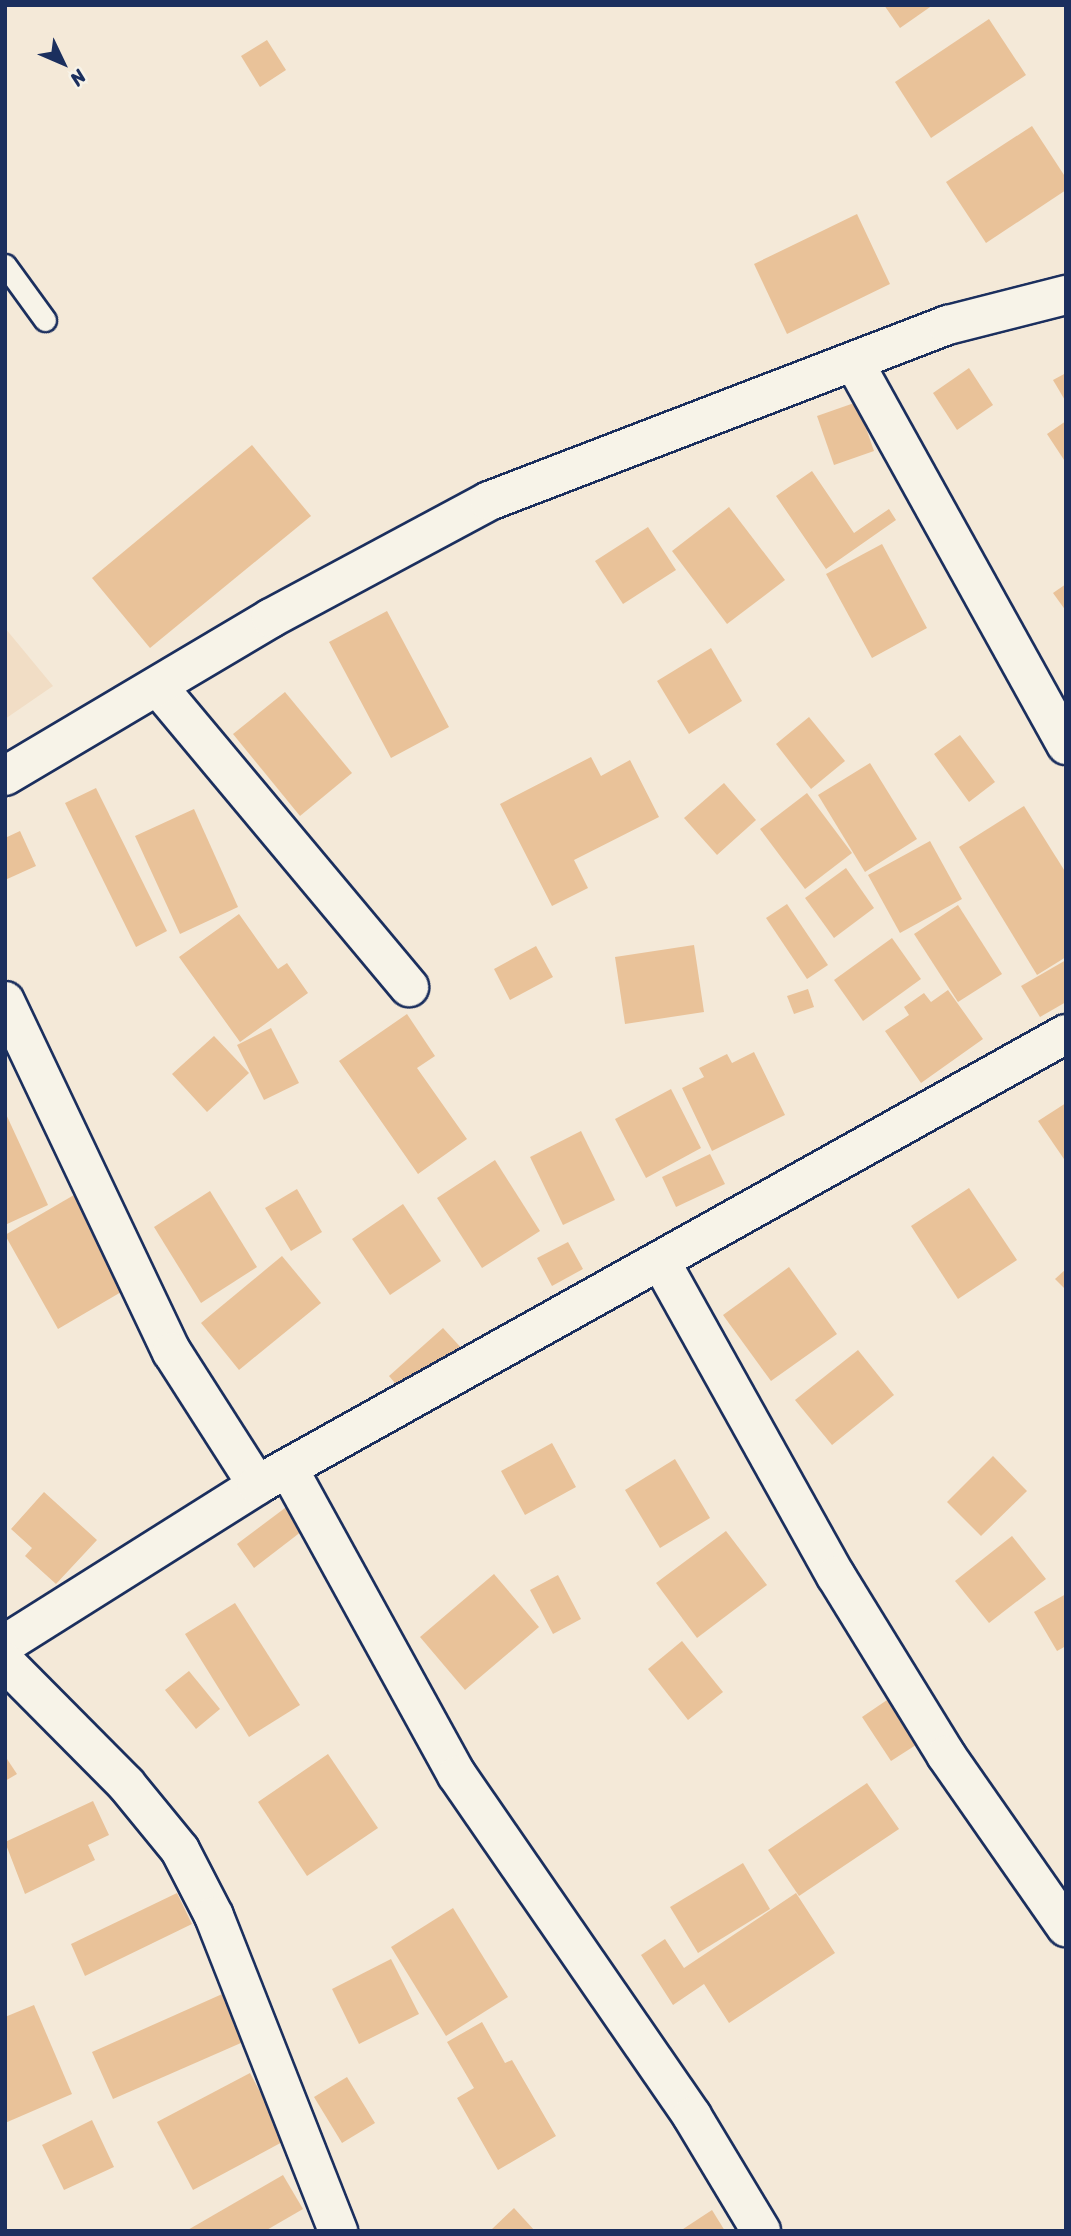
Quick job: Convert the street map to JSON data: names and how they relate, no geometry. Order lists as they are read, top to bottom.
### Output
{
  "north": "bottom right"
}
